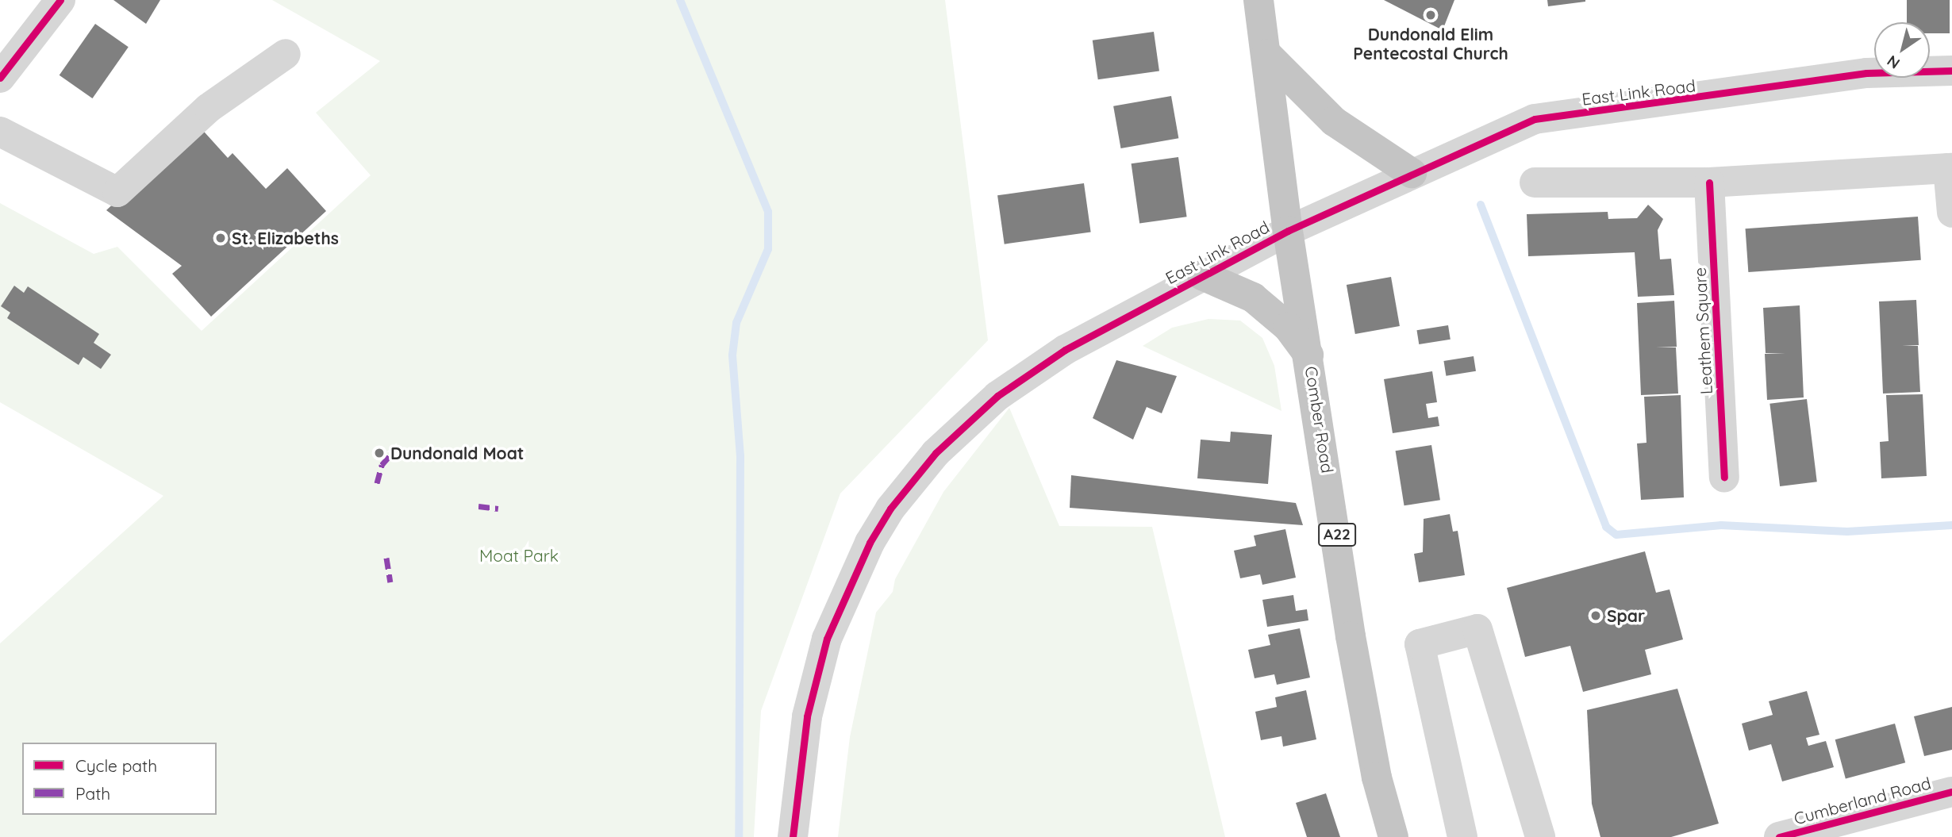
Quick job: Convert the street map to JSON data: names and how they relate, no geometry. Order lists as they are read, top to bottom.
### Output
{
  "streets": {
    "highway": ["Comber Road", "A22"],
    "street": ["East Link Road", "Leathem Square", "Cumberland Road"]
  },
  "crossings": [
    ["East Link Road", "Comber Road"],
    ["East Link Road", "A22"],
    ["Comber Road", "A22"]
  ],
  "parks": ["Moat Park"],
  "places": [
    "Dundonald Elim Pentecostal Church",
    "St. Elizabeths",
    "Dundonald Moat",
    "Spar"
  ],
  "legend": ["Cycle path", "Path"],
  "north": "bottom left"
}
